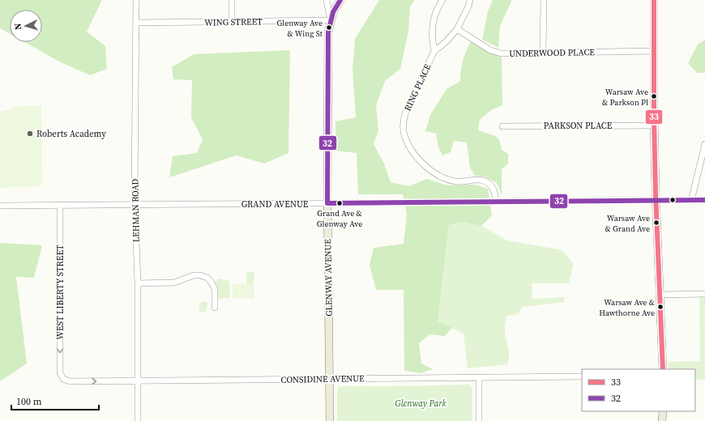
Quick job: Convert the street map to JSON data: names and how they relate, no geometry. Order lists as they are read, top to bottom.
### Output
{
  "streets": {
    "main road": ["GLENWAY AVENUE"],
    "street": [
      "WING STREET",
      "UNDERWOOD PLACE",
      "RING PLACE",
      "PARKSON PLACE",
      "GRAND AVENUE",
      "LEHMAN ROAD",
      "WEST LIBERTY STREET",
      "CONSIDINE AVENUE"
    ]
  },
  "crossings": [
    ["WING STREET", "LEHMAN ROAD"],
    ["WING STREET", "GLENWAY AVENUE"],
    ["UNDERWOOD PLACE", "RING PLACE"],
    ["RING PLACE", "GRAND AVENUE"],
    ["GRAND AVENUE", "LEHMAN ROAD"],
    ["GRAND AVENUE", "GLENWAY AVENUE"],
    ["GRAND AVENUE", "WEST LIBERTY STREET"],
    ["LEHMAN ROAD", "CONSIDINE AVENUE"],
    ["GLENWAY AVENUE", "CONSIDINE AVENUE"],
    ["WEST LIBERTY STREET", "CONSIDINE AVENUE"]
  ],
  "one_way": ["WEST LIBERTY STREET"],
  "parks": ["Glenway Park"],
  "places": [
    "Glenway Ave & Wing St",
    "Warsaw Ave & Parkson Pl",
    "Roberts Academy",
    "Grand Ave & Glenway Ave",
    "Warsaw Ave & Grand Ave",
    "Warsaw Ave & Hawthorne Ave"
  ],
  "lines": ["transit line 33", "transit line 32"],
  "legend": ["33", "32"],
  "scale_bar": "100 m",
  "north": "left"
}
